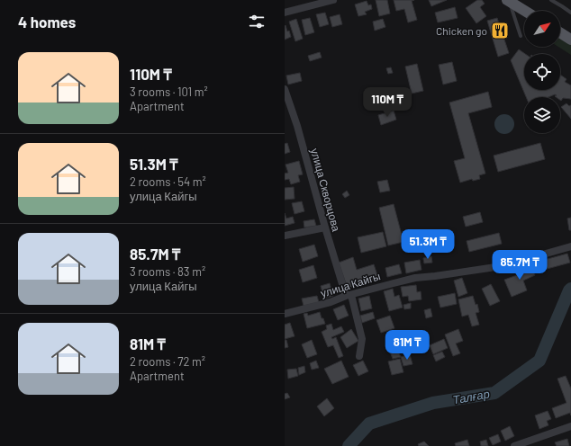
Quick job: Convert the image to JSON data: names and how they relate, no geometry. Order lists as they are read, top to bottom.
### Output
{
  "streets": {
    "street": ["улица Скворцова", "улица Кайгы"]
  },
  "crossings": [
    ["улица Скворцова", "улица Кайгы"]
  ],
  "water": ["Талғар"],
  "places": {
    "restaurant": ["Chicken go"]
  },
  "north": "top right",
  "page": {
    "heading": "4 homes",
    "list": [
      {
        "name": "110M ₸",
        "note": "3 rooms · 101 m² · Apartment"
      },
      {
        "name": "51.3M ₸",
        "note": "2 rooms · 54 m² · улица Кайгы"
      },
      {
        "name": "85.7M ₸",
        "note": "3 rooms · 83 m² · улица Кайгы"
      },
      {
        "name": "81M ₸",
        "note": "2 rooms · 72 m² · Apartment"
      }
    ],
    "price": [
      "110M ₸",
      "51.3M ₸",
      "85.7M ₸",
      "81M ₸"
    ]
  }
}
